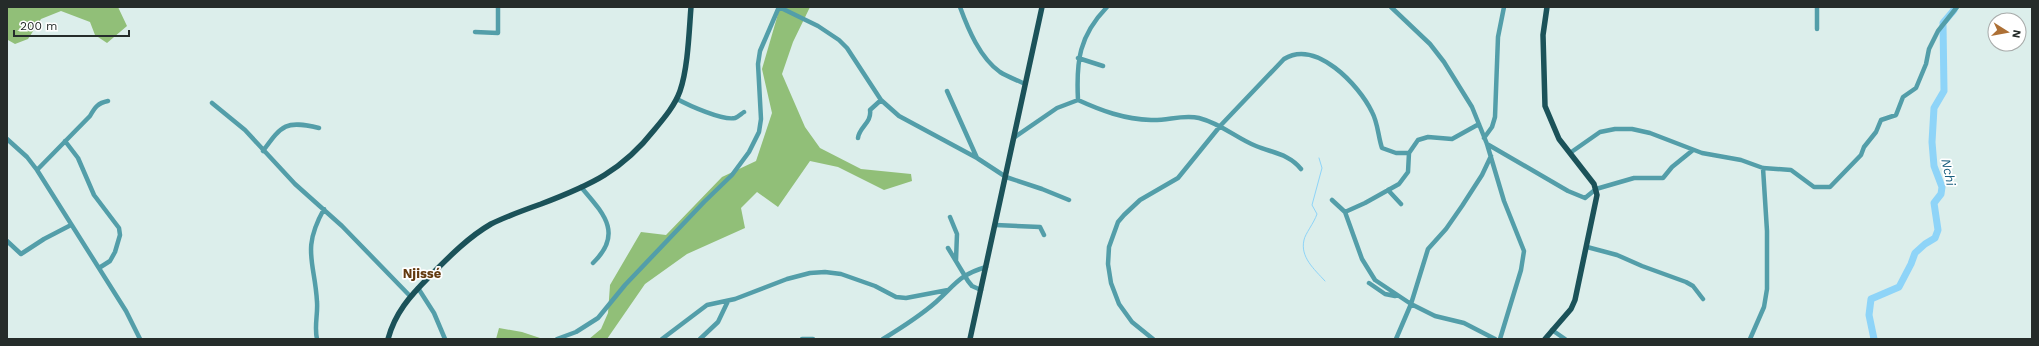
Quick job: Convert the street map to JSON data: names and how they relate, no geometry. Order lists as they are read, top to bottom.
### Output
{
  "districts": ["Njissé"],
  "water": ["Nchi"],
  "scale_bar": "200 m",
  "north": "right"
}
